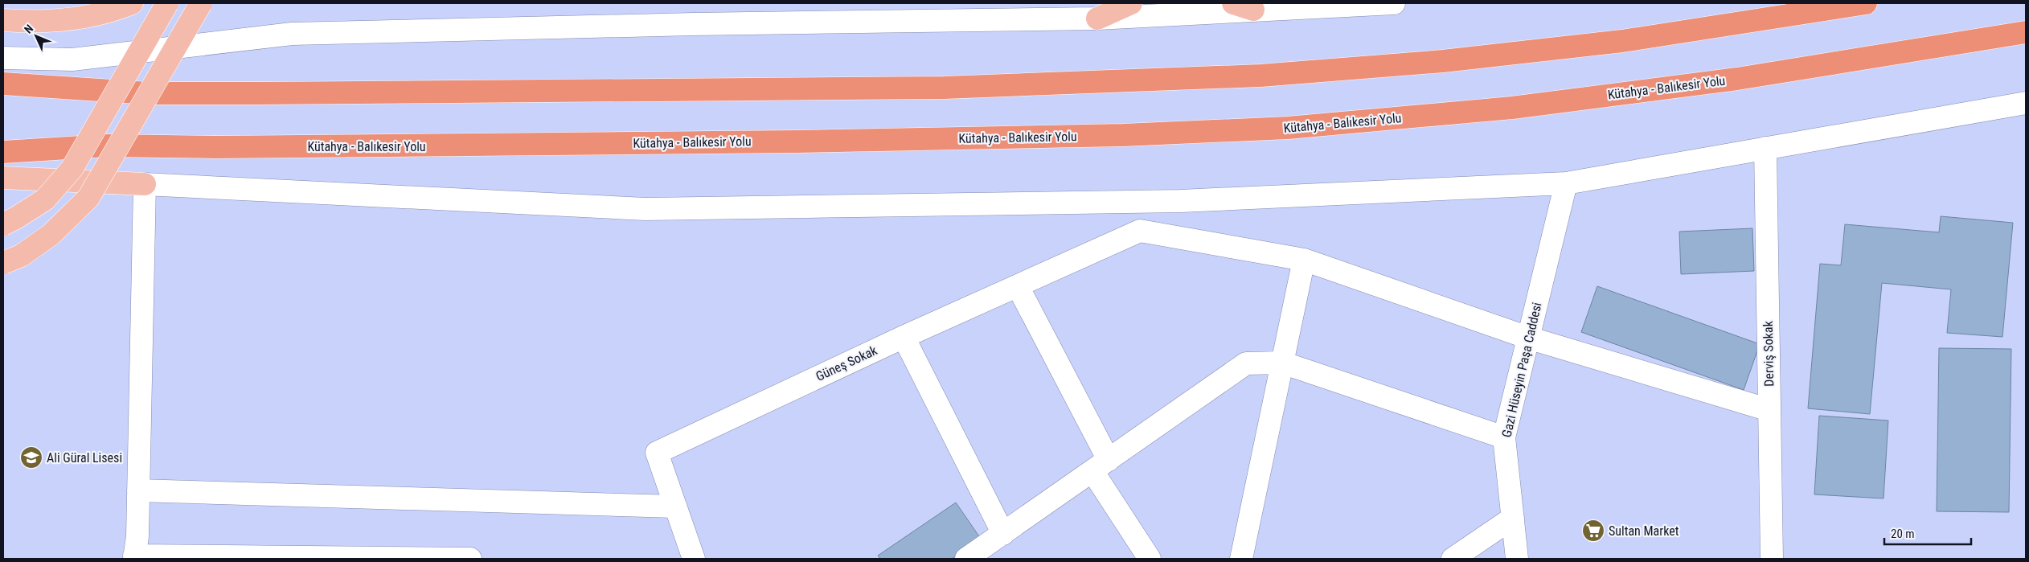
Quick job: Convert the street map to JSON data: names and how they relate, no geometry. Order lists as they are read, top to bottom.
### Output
{
  "streets": {
    "highway": ["Kütahya - Balıkesir Yolu"],
    "street": ["Derviş Sokak", "Güneş Sokak", "Gazi Hüseyin Paşa Caddesi"]
  },
  "places": {
    "school or university": ["Ali Güral Lisesi"],
    "supermarket": ["Sultan Market"]
  },
  "scale_bar": "20 m",
  "north": "top left"
}
